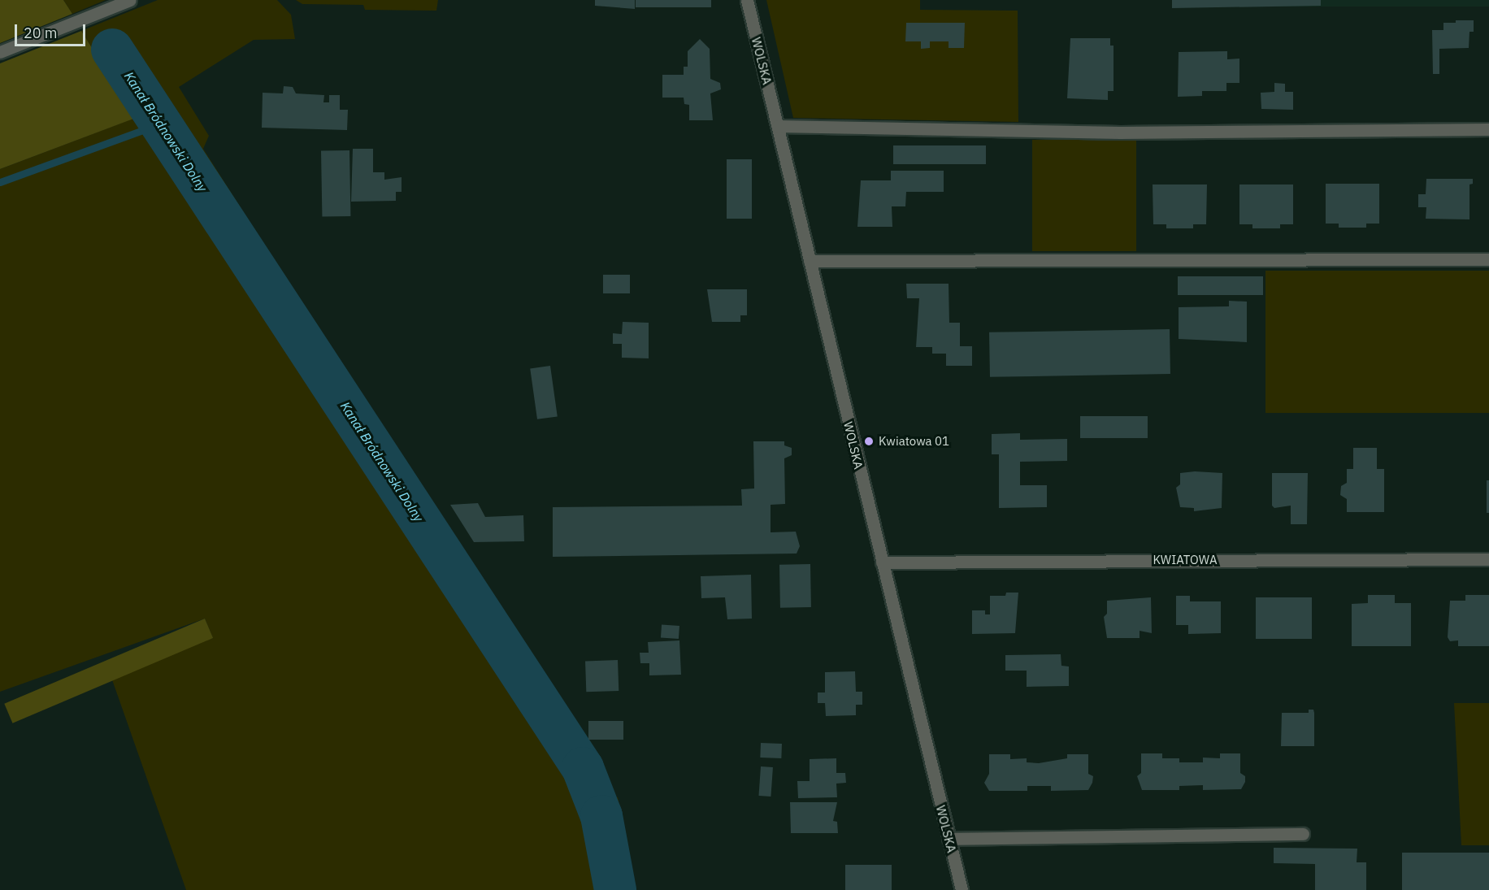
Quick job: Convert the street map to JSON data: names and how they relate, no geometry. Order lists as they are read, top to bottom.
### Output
{
  "streets": {
    "street": ["WOLSKA", "KWIATOWA"]
  },
  "crossings": [
    ["WOLSKA", "KWIATOWA"]
  ],
  "water": ["Kanał Bródnowski Dolny"],
  "places": ["Kwiatowa 01"],
  "scale_bar": "20 m"
}
